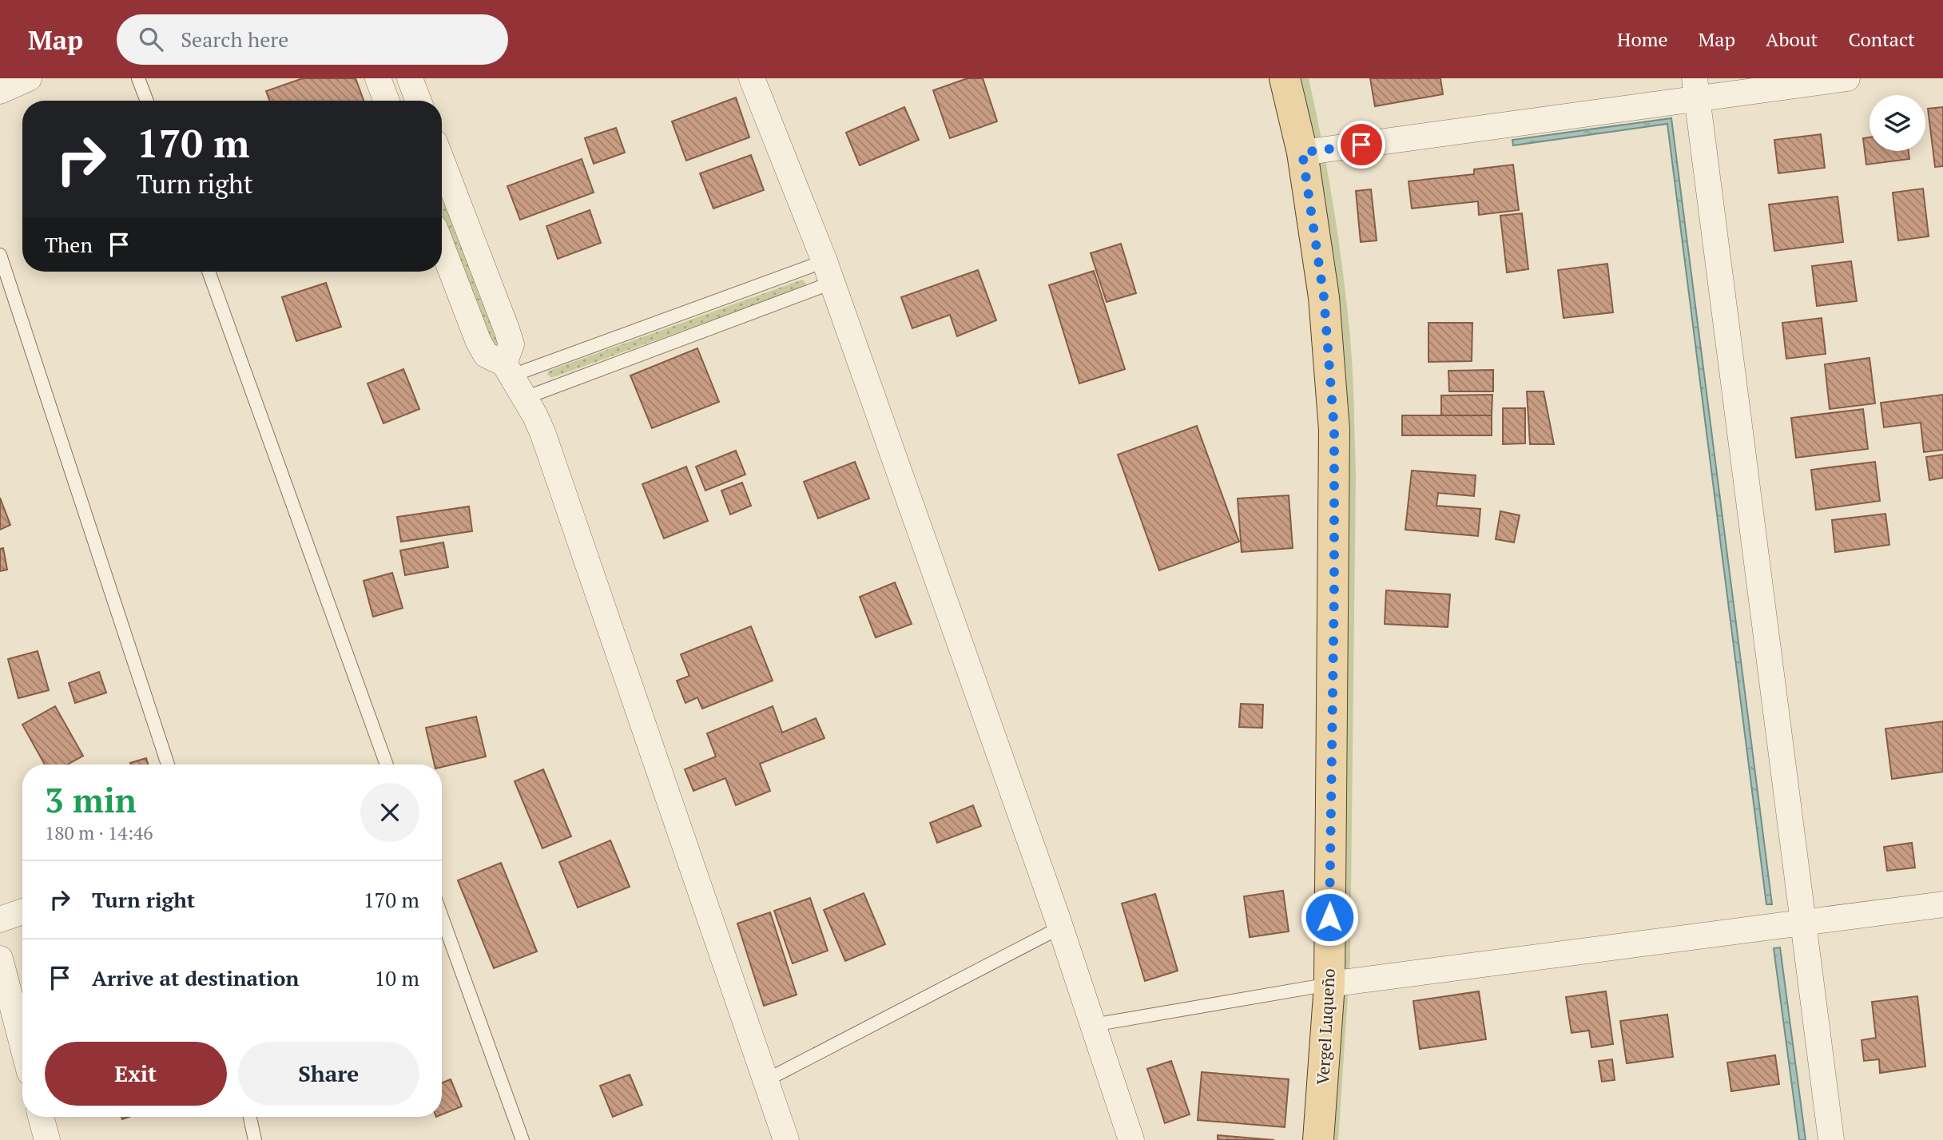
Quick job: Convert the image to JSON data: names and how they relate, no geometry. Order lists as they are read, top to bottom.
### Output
{
  "streets": {
    "main road": ["Vergel Luqueño"]
  },
  "page": {
    "header": "Map",
    "search": "Search here",
    "nav": [
      "Home",
      "Map",
      "About",
      "Contact"
    ],
    "turn": ["170 m", "Turn right"],
    "then": "Then",
    "heading": ["3 min", "180 m · 14:46"],
    "list": [
      {
        "name": "Turn right",
        "value": "170 m"
      },
      {
        "name": "Arrive at destination",
        "value": "10 m"
      }
    ],
    "buttons": ["Exit", "Share"]
  }
}
